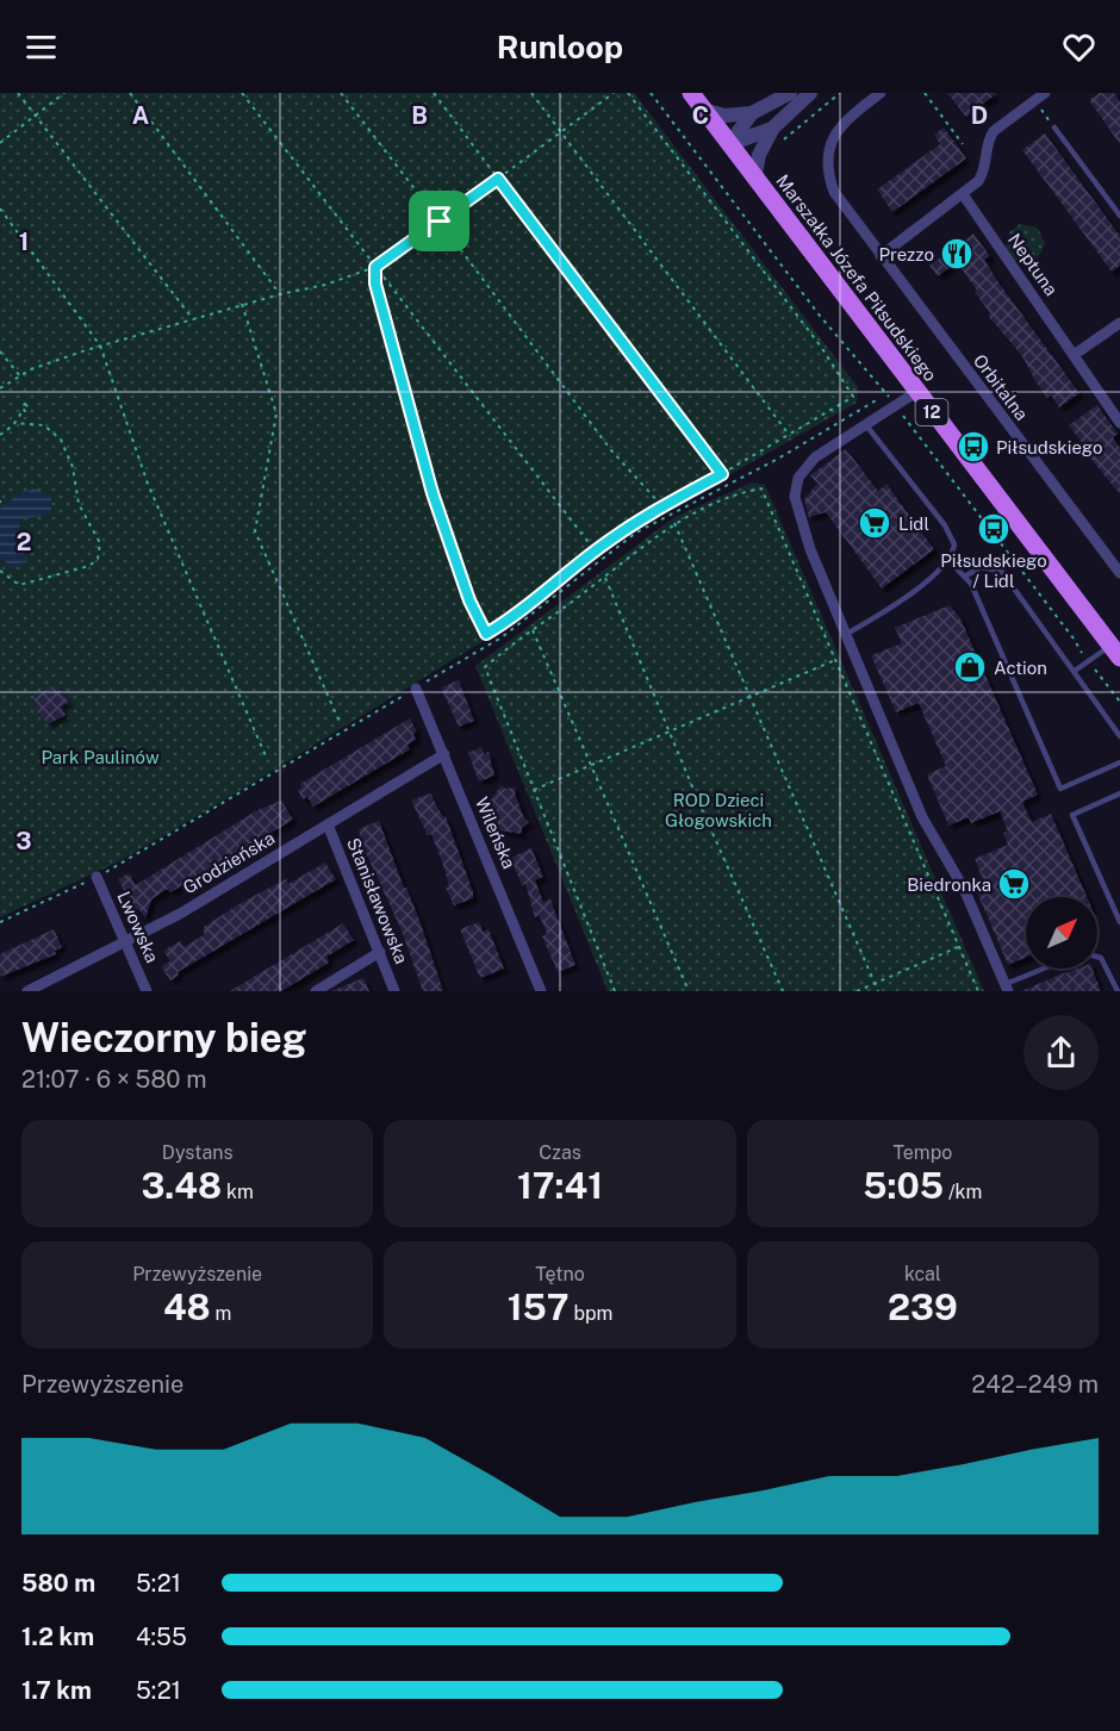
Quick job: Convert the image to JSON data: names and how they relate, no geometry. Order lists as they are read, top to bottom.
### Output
{
  "streets": {
    "main road": ["Marszałka Józefa Piłsudskiego", "12"],
    "street": [
      "Neptuna",
      "Orbitalna",
      "Wileńska",
      "Grodzieńska",
      "Stanisławowska",
      "Lwowska"
    ]
  },
  "crossings": [
    ["Wileńska", "Grodzieńska"],
    ["Grodzieńska", "Stanisławowska"],
    ["Grodzieńska", "Lwowska"]
  ],
  "parks": ["Park Paulinów", "ROD Dzieci Głogowskich"],
  "places": {
    "restaurant": ["Prezzo"],
    "bus stop": ["Piłsudskiego", "Piłsudskiego / Lidl"],
    "supermarket": ["Lidl", "Biedronka"],
    "shop": ["Action"]
  },
  "north": "top right",
  "page": {
    "header": "Runloop",
    "heading": ["Wieczorny bieg", "21:07 · 6 × 580 m"],
    "stats": [
      ["Dystans", "3.48 km"],
      ["Czas", "17:41"],
      ["Tempo", "5:05 /km"],
      ["Przewyższenie", "48 m"],
      ["Tętno", "157 bpm"],
      ["kcal", "239"]
    ],
    "chart": ["Przewyższenie", "242–249 m"],
    "list": [
      {
        "name": "580 m",
        "note": "5:21"
      },
      {
        "name": "1.2 km",
        "note": "4:55"
      },
      {
        "name": "1.7 km",
        "note": "5:21"
      }
    ]
  },
  "grid": {
    "columns": [
      "A",
      "B",
      "C",
      "D"
    ],
    "rows": ["1", "2", "3"]
  }
}
